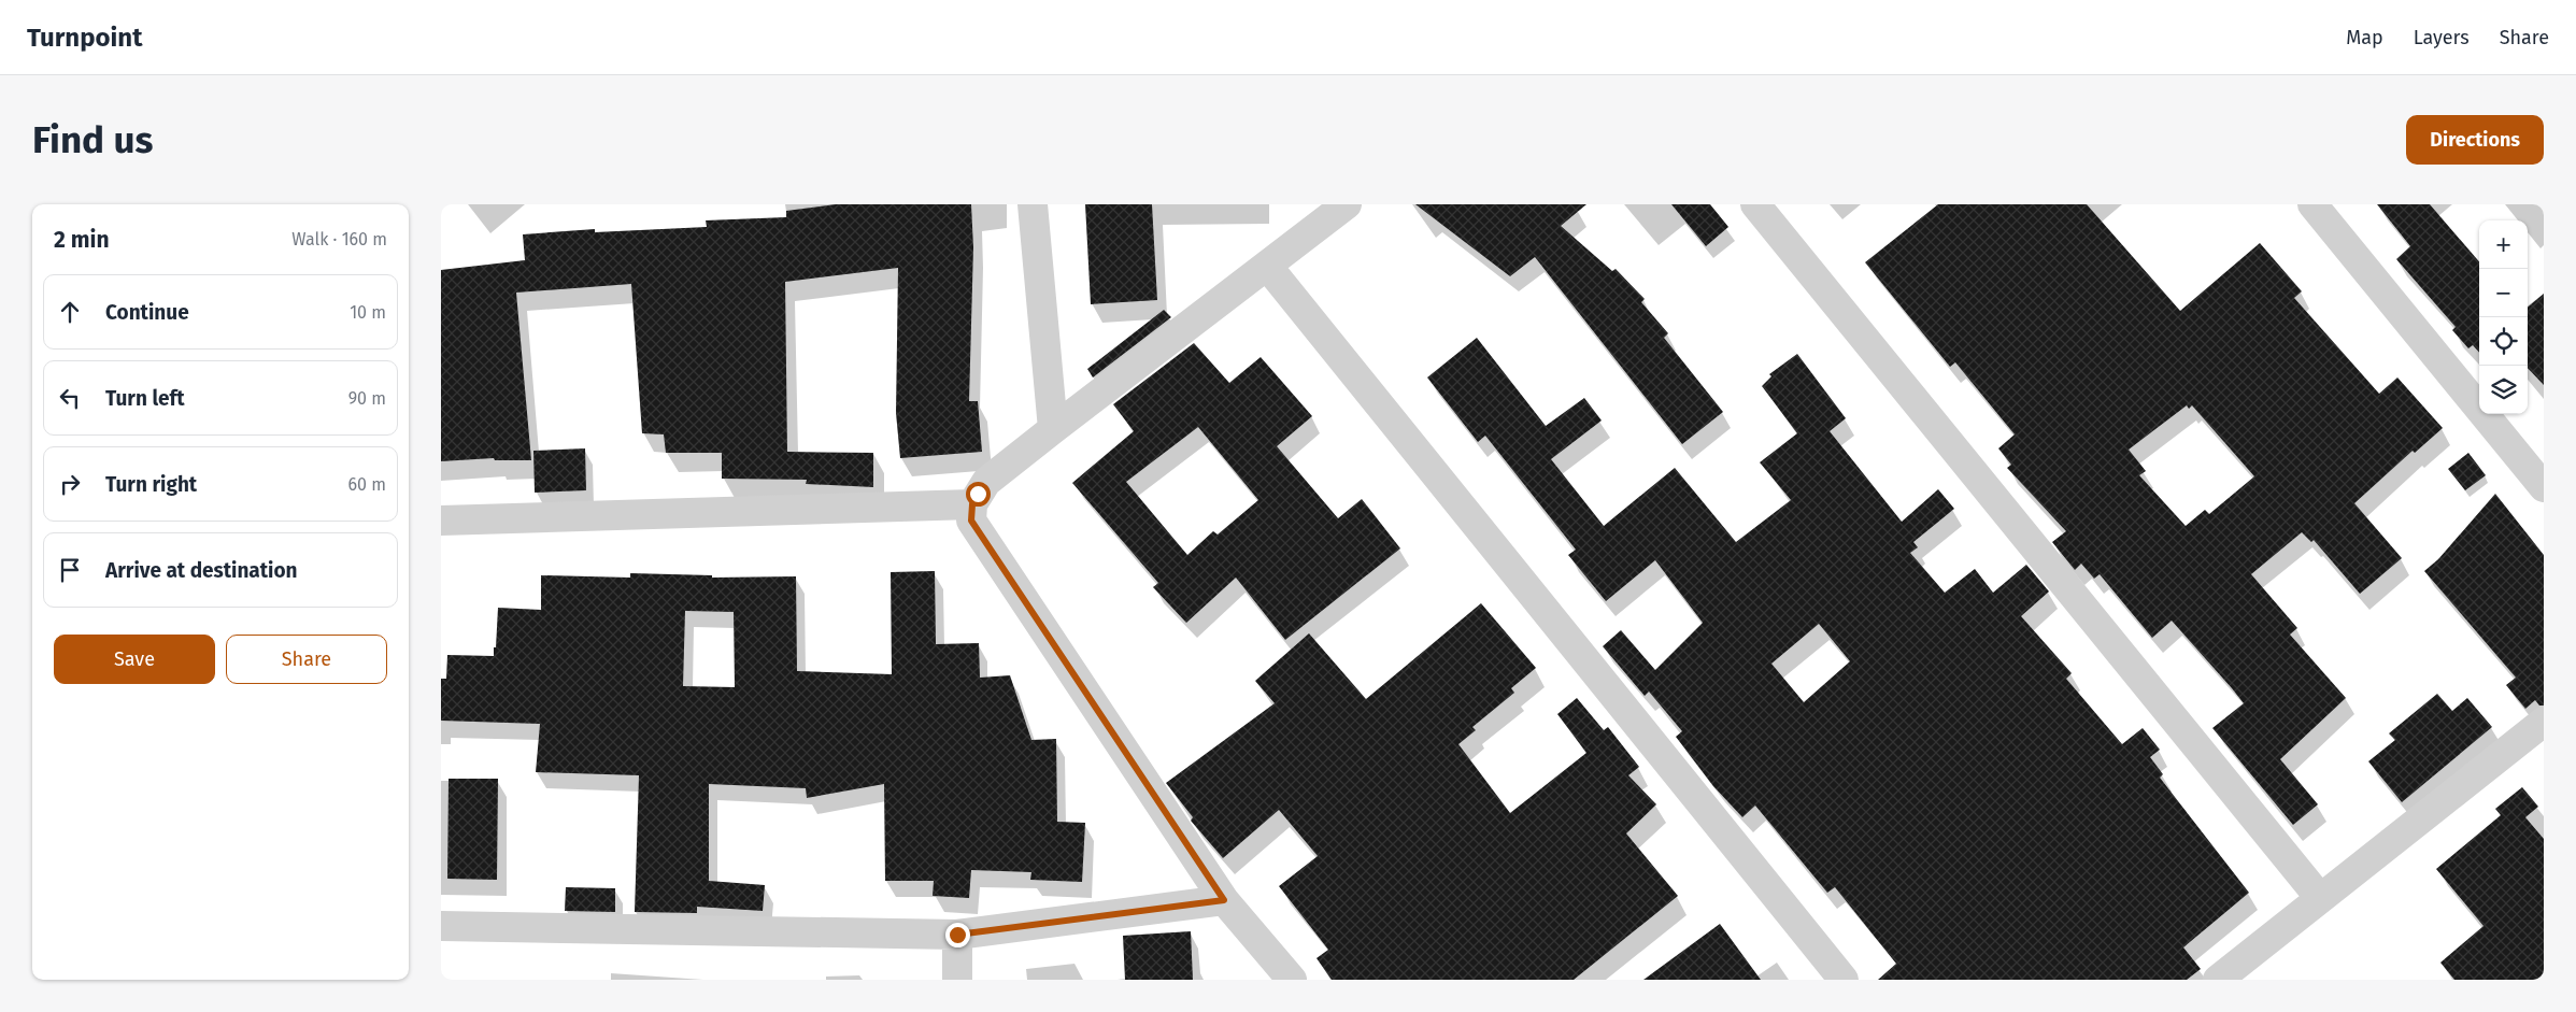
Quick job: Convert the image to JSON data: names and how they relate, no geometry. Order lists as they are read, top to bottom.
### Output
{
  "page": {
    "header": "Turnpoint",
    "nav": ["Map", "Layers", "Share"],
    "buttons": [
      "Directions",
      ["Save", "Share"]
    ],
    "title": "Find us",
    "heading": ["2 min", "Walk · 160 m"],
    "map_buttons": ["+", "−"],
    "list": [
      ["Continue", "10 m"],
      ["Turn left", "90 m"],
      ["Turn right", "60 m"],
      "Arrive at destination"
    ]
  }
}
